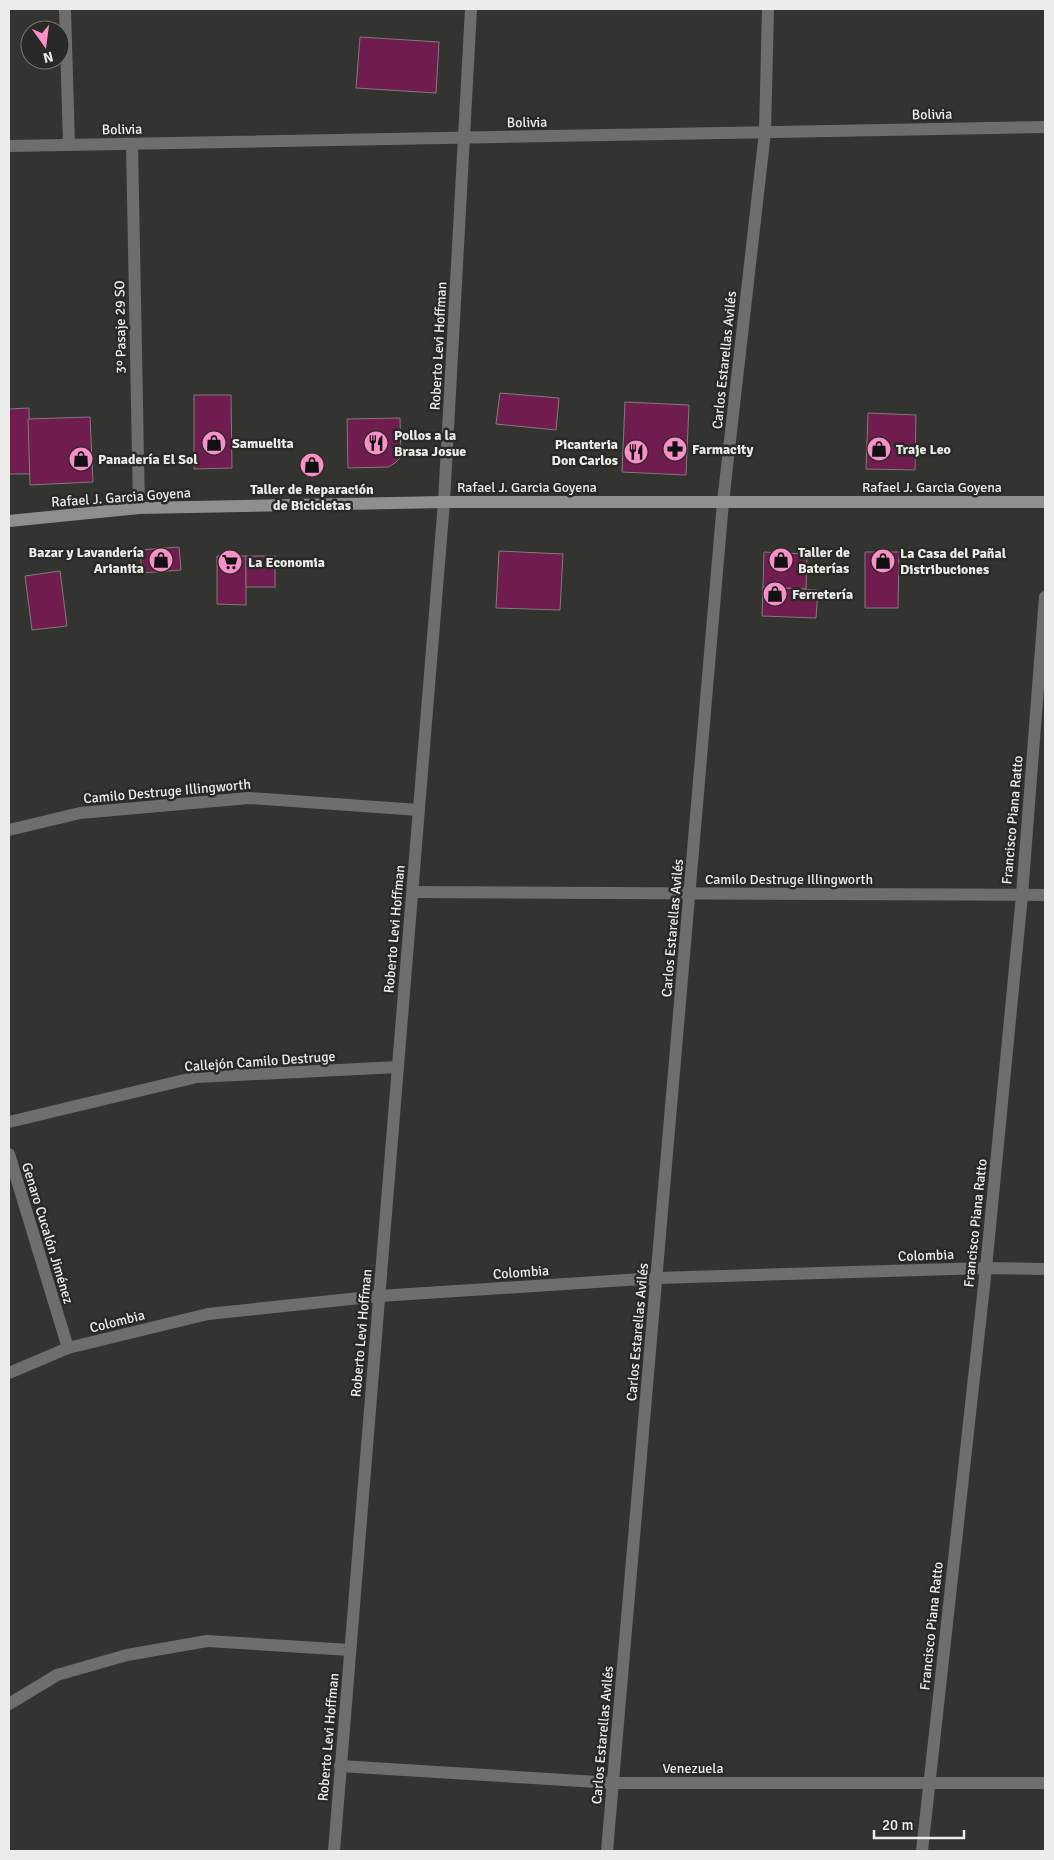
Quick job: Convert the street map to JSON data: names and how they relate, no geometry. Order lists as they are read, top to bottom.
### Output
{
  "streets": {
    "street": [
      "Bolivia",
      "3º Pasaje 29 SO",
      "Roberto Levi Hoffman",
      "Carlos Estarellas Avilés",
      "Rafael J. Garcia Goyena",
      "Camilo Destruge Illingworth",
      "Francisco Piana Ratto",
      "Callejón Camilo Destruge",
      "Genaro Cucalón Jiménez",
      "Colombia",
      "Venezuela"
    ]
  },
  "crossings": [
    ["Bolivia", "3º Pasaje 29 SO"],
    ["Bolivia", "Roberto Levi Hoffman"],
    ["Bolivia", "Carlos Estarellas Avilés"],
    ["3º Pasaje 29 SO", "Rafael J. Garcia Goyena"],
    ["Roberto Levi Hoffman", "Rafael J. Garcia Goyena"],
    ["Roberto Levi Hoffman", "Camilo Destruge Illingworth"],
    ["Roberto Levi Hoffman", "Callejón Camilo Destruge"],
    ["Roberto Levi Hoffman", "Colombia"],
    ["Roberto Levi Hoffman", "Venezuela"],
    ["Carlos Estarellas Avilés", "Rafael J. Garcia Goyena"],
    ["Carlos Estarellas Avilés", "Camilo Destruge Illingworth"],
    ["Carlos Estarellas Avilés", "Colombia"],
    ["Carlos Estarellas Avilés", "Venezuela"],
    ["Camilo Destruge Illingworth", "Francisco Piana Ratto"],
    ["Francisco Piana Ratto", "Colombia"],
    ["Francisco Piana Ratto", "Venezuela"],
    ["Genaro Cucalón Jiménez", "Colombia"]
  ],
  "places": {
    "shop": [
      "Samuelita",
      "Traje Leo",
      "Panadería El Sol",
      "Taller de Reparación de Bicicletas",
      "Bazar y Lavandería Arianita",
      "Taller de Baterías",
      "La Casa del Pañal Distribuciones",
      "Ferretería"
    ],
    "restaurant": ["Pollos a la Brasa Josue", "Picanteria Don Carlos"],
    "pharmacy": ["Farmacity"],
    "supermarket": ["La Economia"]
  },
  "scale_bar": "20 m",
  "north": "bottom"
}
